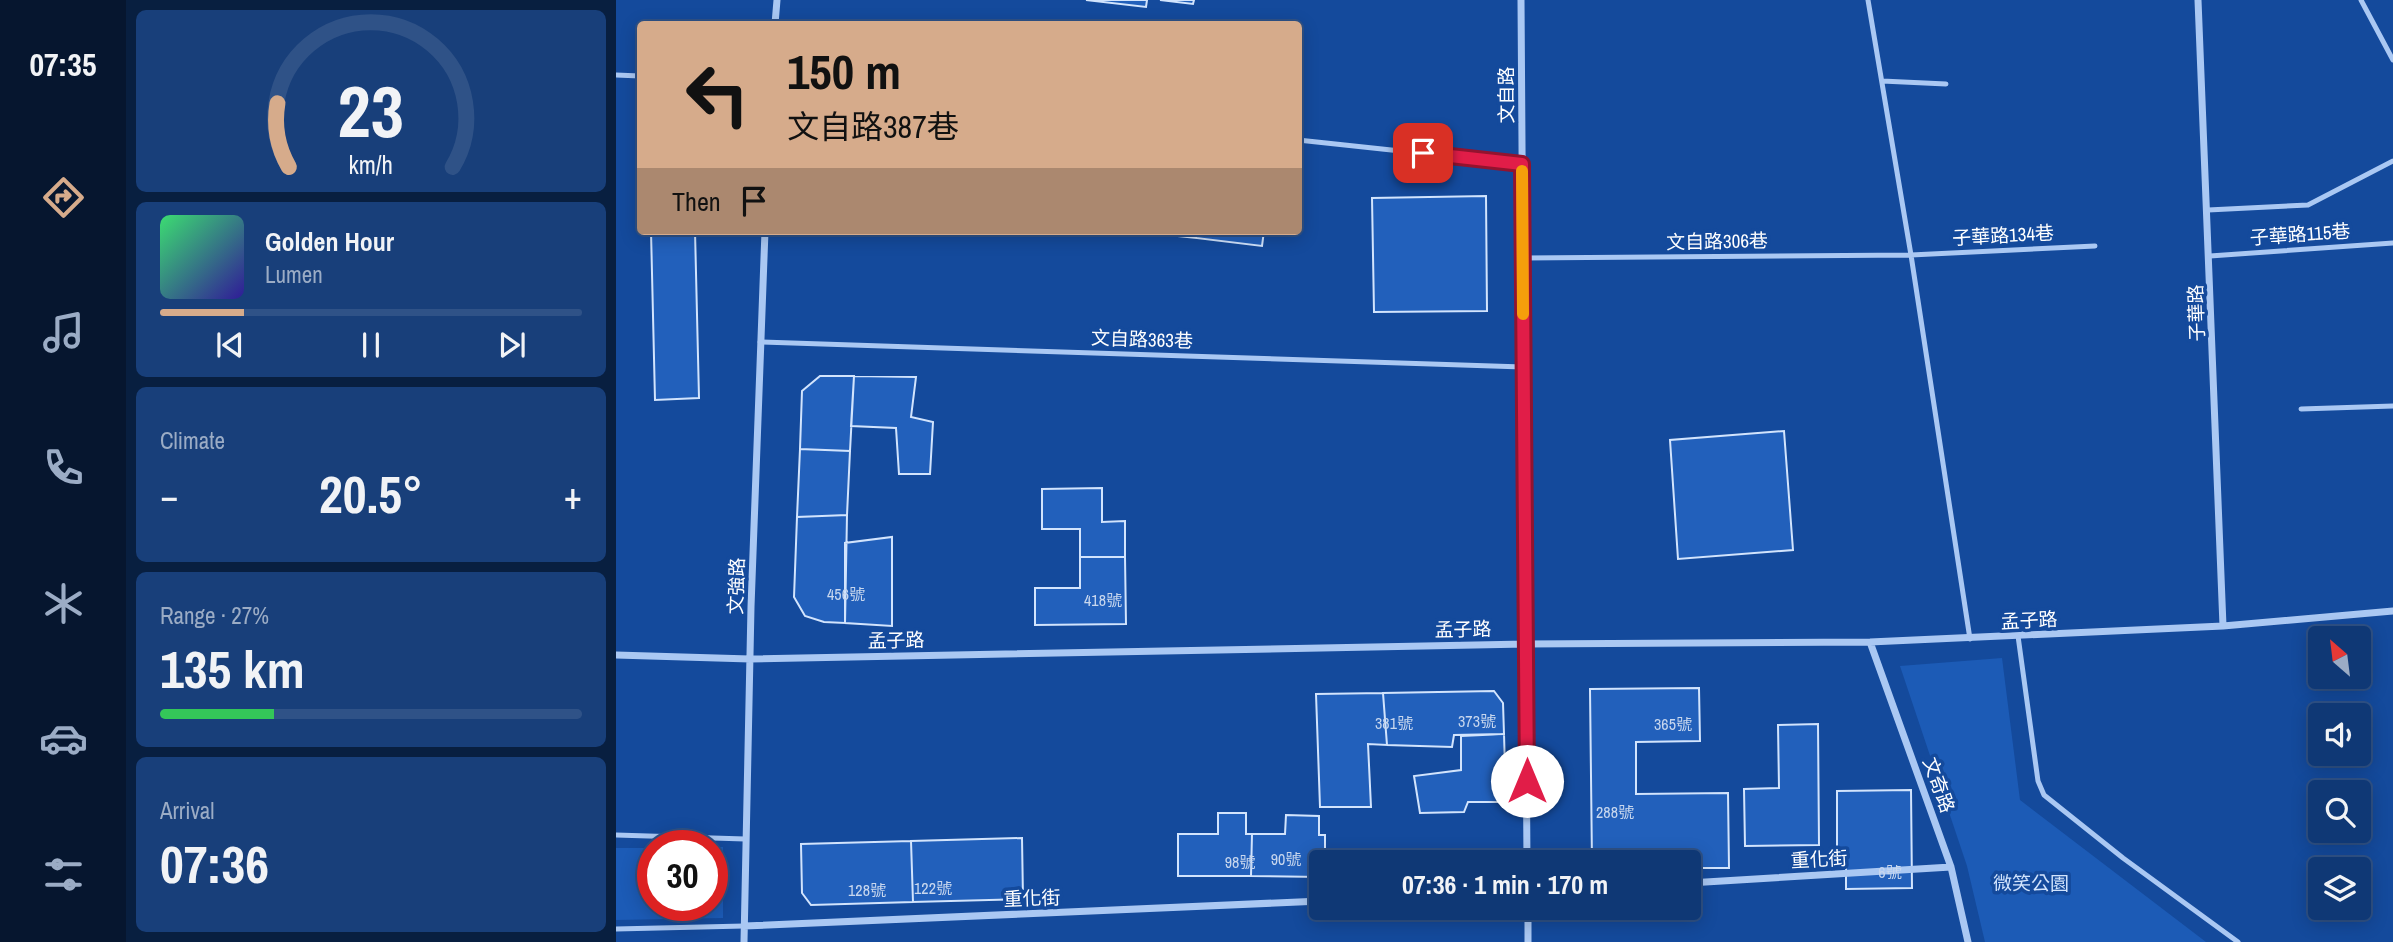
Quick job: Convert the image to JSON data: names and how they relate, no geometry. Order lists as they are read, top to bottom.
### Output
{
  "streets": {
    "street": [
      "文自路",
      "子華路",
      "文強路",
      "孟子路",
      "文奇路",
      "重化街"
    ],
    "lane": [
      "子華路115巷",
      "子華路134巷",
      "文自路306巷",
      "文自路363巷"
    ]
  },
  "crossings": [
    ["文自路", "文自路306巷"],
    ["文自路", "文自路363巷"],
    ["文自路", "孟子路"],
    ["子華路115巷", "子華路"],
    ["子華路134巷", "文自路306巷"],
    ["子華路", "孟子路"],
    ["文自路363巷", "文強路"],
    ["文強路", "孟子路"],
    ["文強路", "重化街"],
    ["孟子路", "文奇路"],
    ["文奇路", "重化街"]
  ],
  "parks": ["微笑公園"],
  "house_numbers": [
    "456號",
    "418號",
    "373號",
    "381號",
    "365號",
    "288號",
    "90號",
    "98號",
    "6號",
    "122號",
    "128號"
  ],
  "north": "top left",
  "page": {
    "tabs": "07:35",
    "turn": ["150 m", "文自路387巷"],
    "then": "Then",
    "song": ["Golden Hour", "Lumen"],
    "tile": [
      "Climate",
      ["Range · 27%", "135 km"],
      ["Arrival", "07:36"]
    ],
    "heat": ["−", "20.5°", "+"],
    "limit": "30",
    "trip": "07:36 · 1 min · 170 m",
    "gauge": ["23", "km/h"]
  }
}
